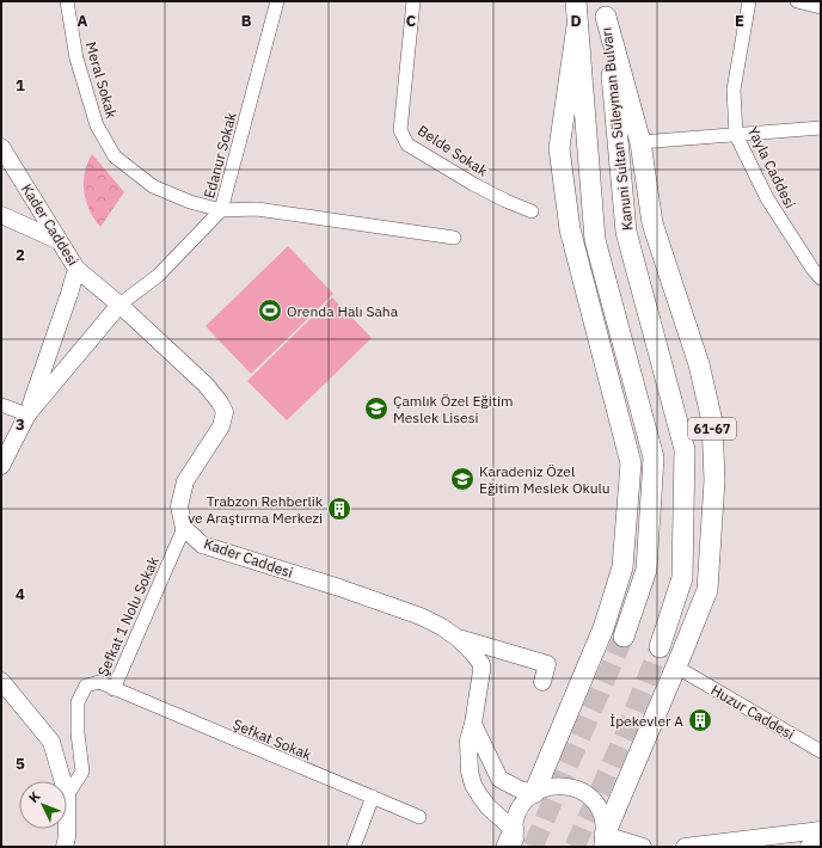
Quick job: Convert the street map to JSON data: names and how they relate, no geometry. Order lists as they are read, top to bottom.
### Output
{
  "streets": {
    "main road": ["Kanuni Sultan Süleyman Bulvarı", "61-67"],
    "street": [
      "Meral Sokak",
      "Belde Sokak",
      "Edanur Sokak",
      "Yayla Caddesi",
      "Kader Caddesi",
      "Şefkat 1 Nolu Sokak",
      "Huzur Caddesi",
      "Şefkat Sokak"
    ]
  },
  "crossings": [
    ["Meral Sokak", "Edanur Sokak"],
    ["Kanuni Sultan Süleyman Bulvarı", "61-67"],
    ["Edanur Sokak", "Kader Caddesi"],
    ["Kader Caddesi", "Şefkat 1 Nolu Sokak"],
    ["Şefkat 1 Nolu Sokak", "Şefkat Sokak"]
  ],
  "places": {
    "sports": ["Orenda Halı Saha"],
    "school or university": ["Çamlık Özel Eğitim Meslek Lisesi", "Karadeniz Özel Eğitim Meslek Okulu"],
    "building": ["Trabzon Rehberlik ve Araştırma Merkezi", "İpekevler A"]
  },
  "north": "top left",
  "grid": {
    "columns": [
      "A",
      "B",
      "C",
      "D",
      "E"
    ],
    "rows": [
      "1",
      "2",
      "3",
      "4",
      "5"
    ]
  }
}
